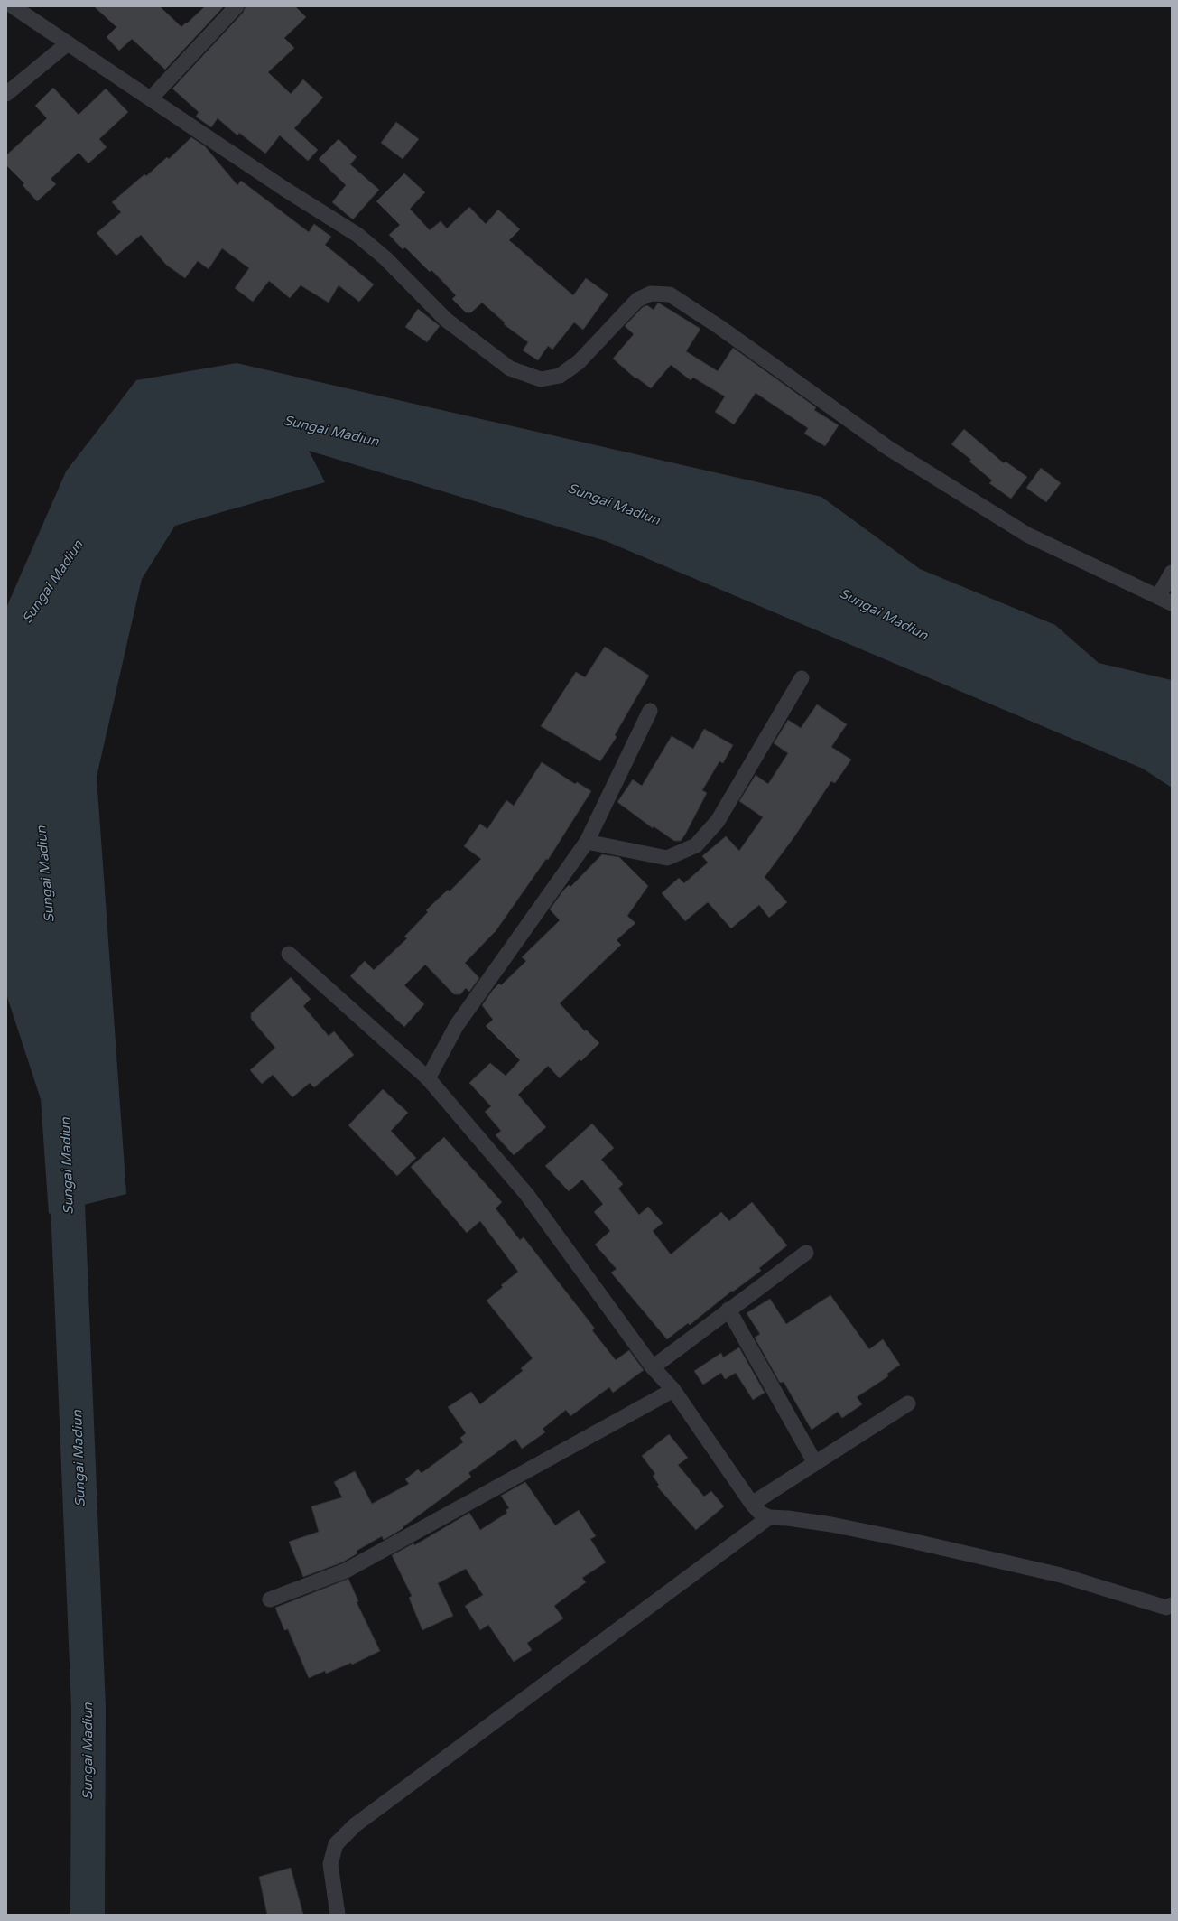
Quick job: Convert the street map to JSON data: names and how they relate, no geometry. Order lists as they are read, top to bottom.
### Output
{
  "water": ["Sungai Madiun"]
}
